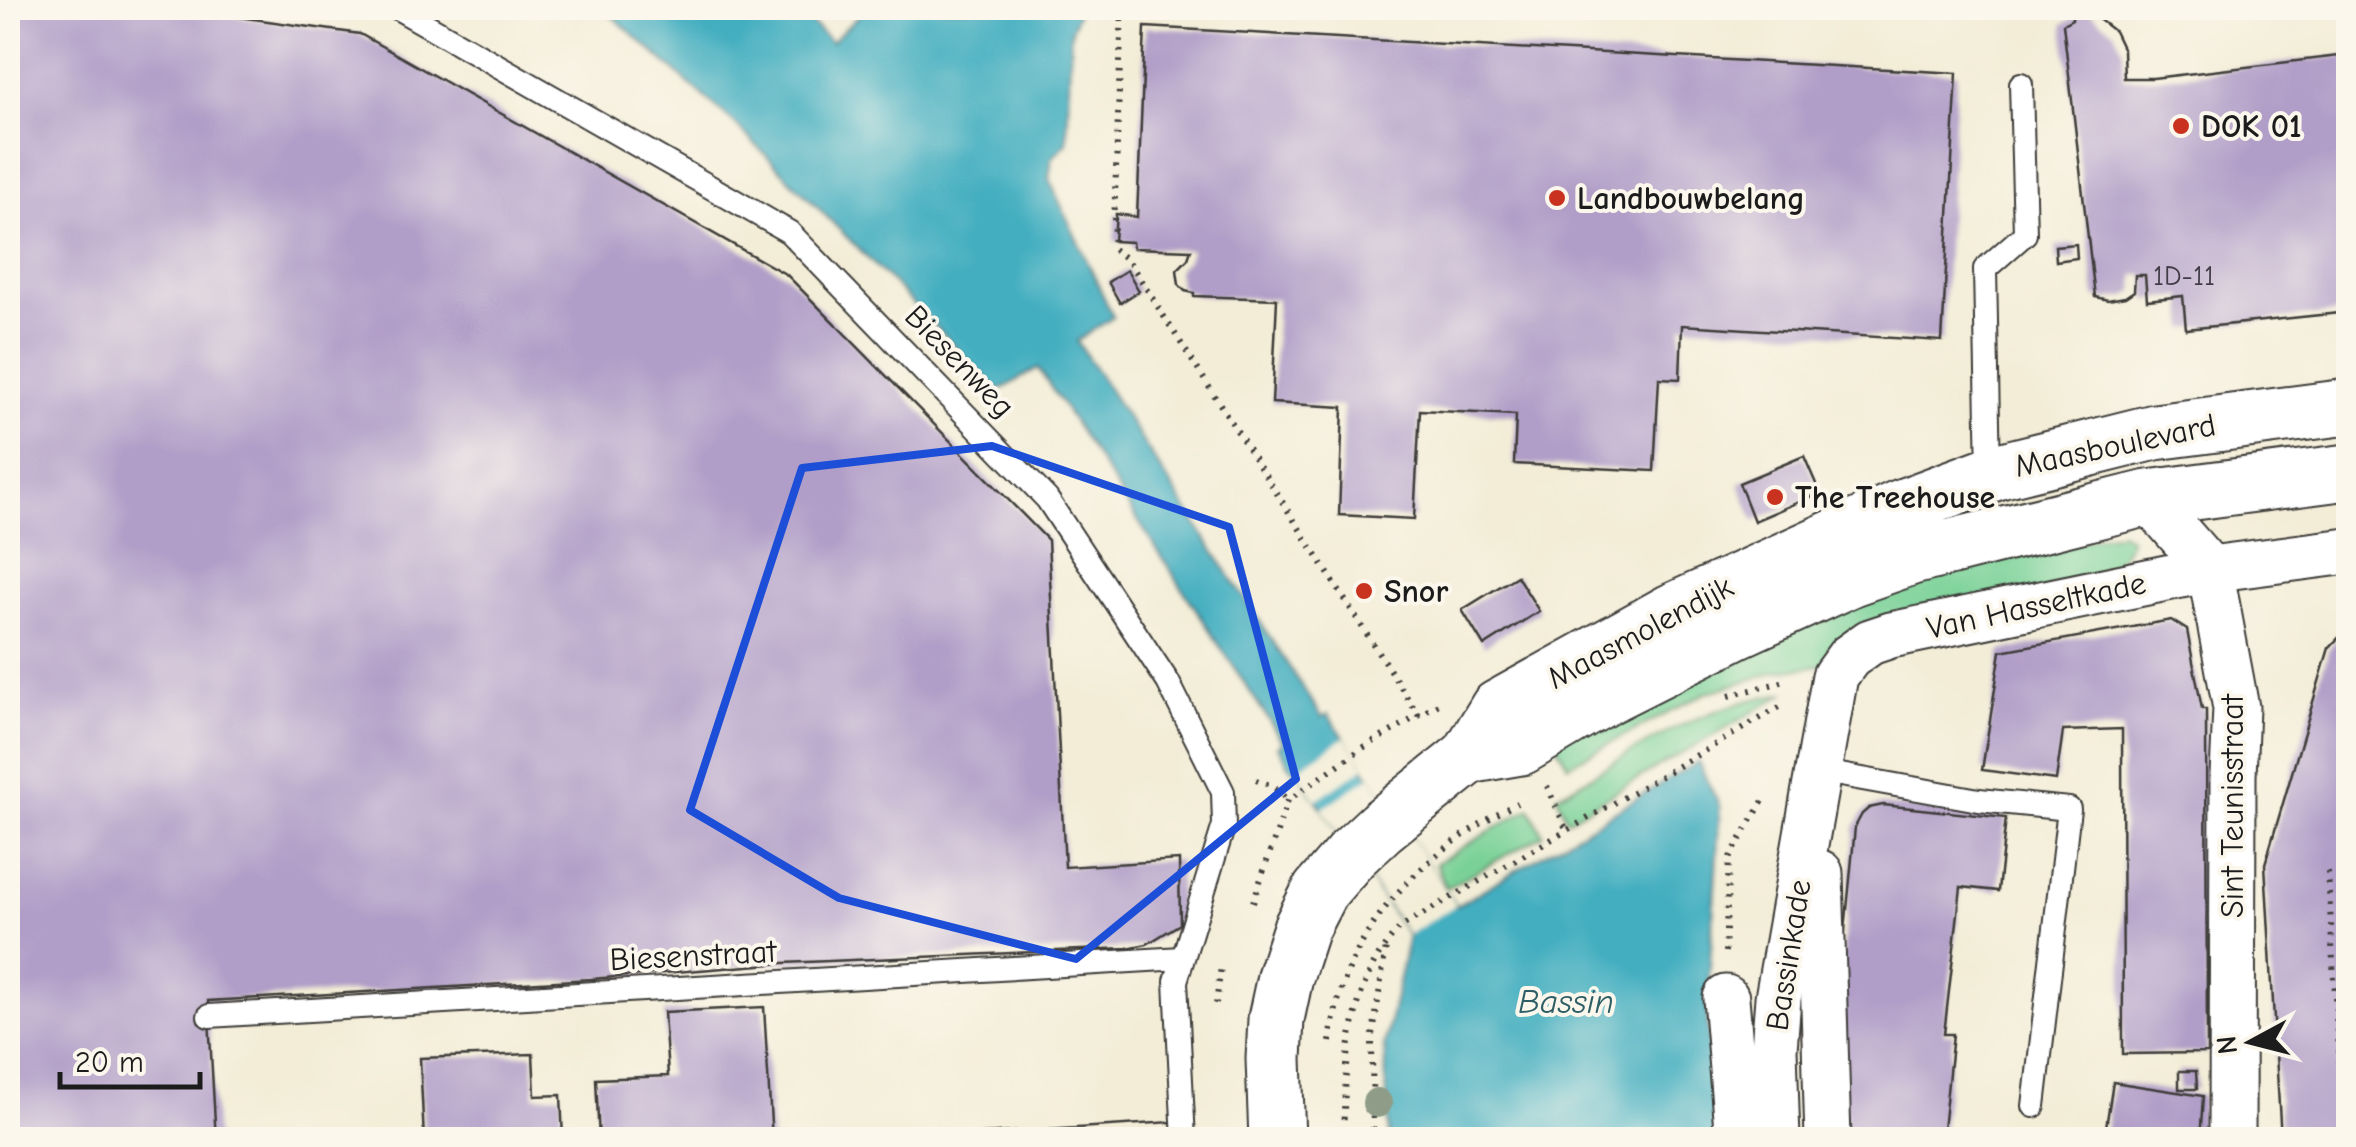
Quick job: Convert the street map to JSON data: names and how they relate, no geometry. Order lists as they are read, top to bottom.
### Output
{
  "streets": {
    "main road": ["Maasboulevard", "Maasmolendijk"],
    "street": ["Van Hasseltkade", "Sint Teunisstraat", "Bassinkade"],
    "lane": ["Biesenweg", "Biesenstraat"]
  },
  "crossings": [
    ["Biesenweg", "Biesenstraat"],
    ["Maasboulevard", "Maasmolendijk"],
    ["Van Hasseltkade", "Sint Teunisstraat"]
  ],
  "water": ["Bassin"],
  "places": [
    "DOK 01",
    "Landbouwbelang",
    "The Treehouse",
    "Snor"
  ],
  "house_numbers": ["1D-11"],
  "scale_bar": "20 m",
  "north": "left"
}
